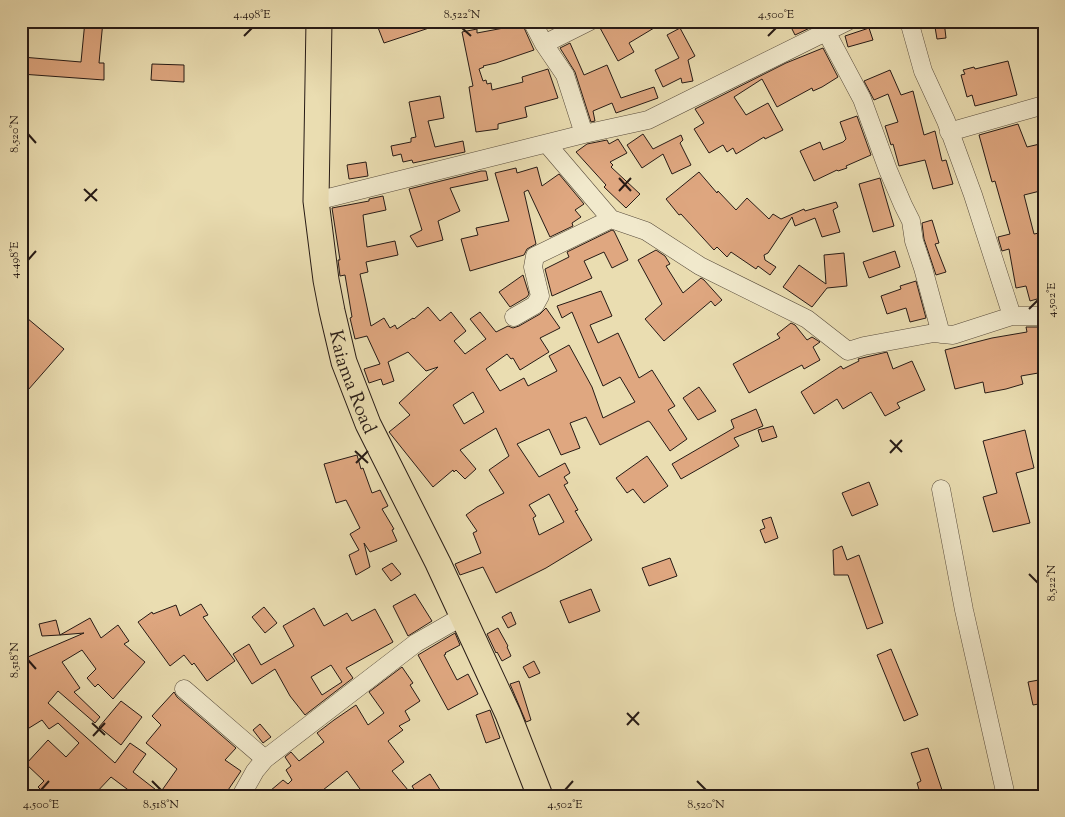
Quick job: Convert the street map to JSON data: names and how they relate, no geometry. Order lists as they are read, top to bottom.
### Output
{
  "streets": {
    "highway": ["Kaiama Road"]
  },
  "coordinates": [
    "4.498°E",
    "8.522°N",
    "4.500°E",
    "8.520°N",
    "4.502°E",
    "8.518°N"
  ]
}
